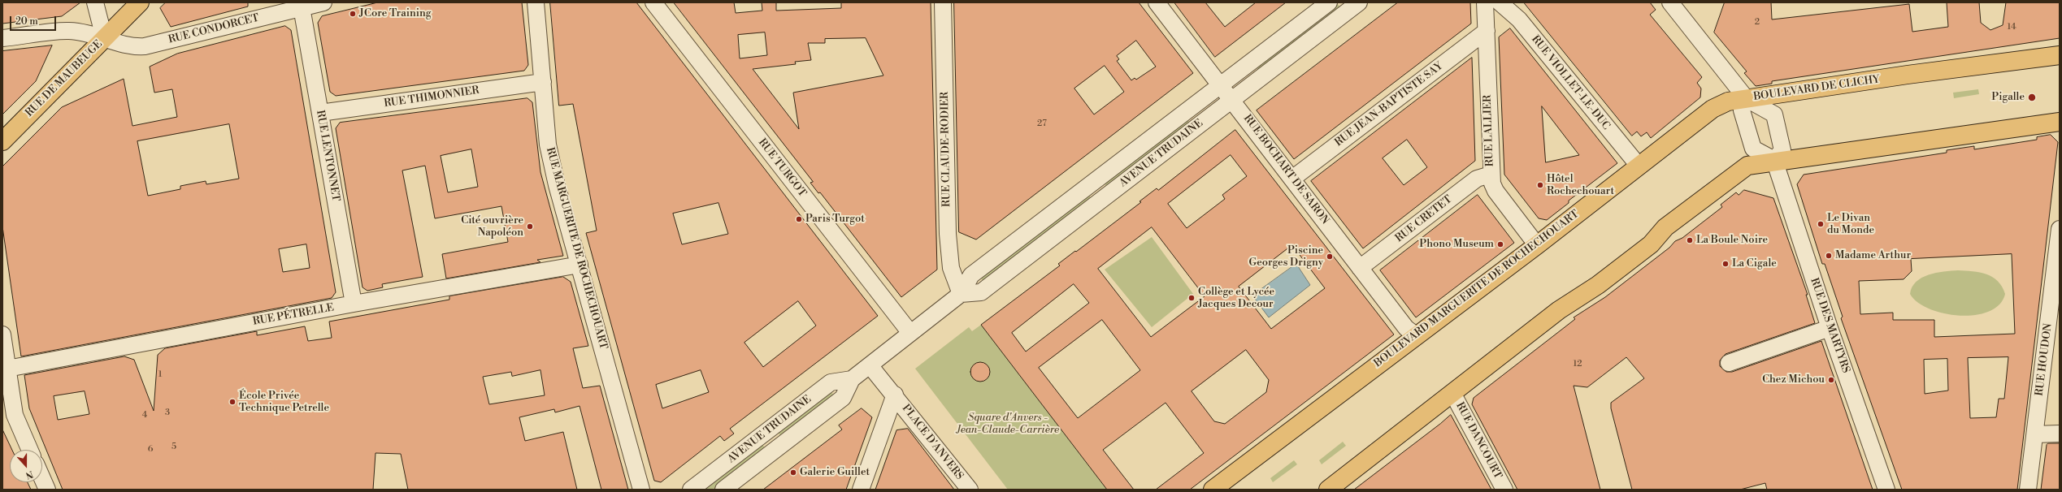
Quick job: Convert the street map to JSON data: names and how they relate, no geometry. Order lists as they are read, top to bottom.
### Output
{
  "streets": {
    "main road": ["RUE DE MAUBEUGE", "BOULEVARD DE CLICHY", "BOULEVARD MARGUERITE DE ROCHECHOUART"],
    "street": [
      "RUE CONDORCET",
      "RUE VIOLLET-LE-DUC",
      "RUE THIMONNIER",
      "RUE JEAN-BAPTISTE SAY",
      "RUE LALLIER",
      "RUE CLAUDE-RODIER",
      "AVENUE TRUDAINE",
      "RUE LENTONNET",
      "RUE TURGOT",
      "RUE BOCHART DE SARON",
      "RUE CRETET",
      "RUE MARGUERITE DE ROCHECHOUART",
      "RUE PÉTRELLE",
      "RUE DES MARTYRS",
      "RUE HOUDON",
      "RUE DANCOURT",
      "PLACE D'ANVERS"
    ]
  },
  "crossings": [
    ["RUE CONDORCET", "RUE DE MAUBEUGE"],
    ["RUE CONDORCET", "RUE LENTONNET"],
    ["RUE VIOLLET-LE-DUC", "BOULEVARD MARGUERITE DE ROCHECHOUART"],
    ["BOULEVARD DE CLICHY", "BOULEVARD MARGUERITE DE ROCHECHOUART"],
    ["BOULEVARD DE CLICHY", "RUE DES MARTYRS"],
    ["RUE THIMONNIER", "RUE LENTONNET"],
    ["RUE THIMONNIER", "RUE MARGUERITE DE ROCHECHOUART"],
    ["RUE JEAN-BAPTISTE SAY", "RUE LALLIER"],
    ["RUE JEAN-BAPTISTE SAY", "RUE BOCHART DE SARON"],
    ["RUE LALLIER", "RUE CRETET"],
    ["RUE LALLIER", "BOULEVARD MARGUERITE DE ROCHECHOUART"],
    ["RUE CLAUDE-RODIER", "AVENUE TRUDAINE"],
    ["AVENUE TRUDAINE", "RUE TURGOT"],
    ["AVENUE TRUDAINE", "RUE BOCHART DE SARON"],
    ["AVENUE TRUDAINE", "PLACE D'ANVERS"],
    ["RUE LENTONNET", "RUE PÉTRELLE"],
    ["RUE BOCHART DE SARON", "RUE CRETET"],
    ["RUE BOCHART DE SARON", "BOULEVARD MARGUERITE DE ROCHECHOUART"],
    ["RUE MARGUERITE DE ROCHECHOUART", "RUE PÉTRELLE"]
  ],
  "parks": ["Square d'Anvers - Jean-Claude-Carrière"],
  "places": [
    "JCore Training",
    "Pigalle",
    "Hôtel Rochechouart",
    "Paris Turgot",
    "Le Divan du Monde",
    "Cité ouvrière Napoléon",
    "La Boule Noire",
    "Phono Museum",
    "Madame Arthur",
    "Piscine Georges Drigny",
    "La Cigale",
    "Collège et Lycée Jacques Decour",
    "Chez Michou",
    "École Privée Technique Petrelle",
    "Galerie Guillet"
  ],
  "house_numbers": [
    "2",
    "14",
    "27",
    "12",
    "1",
    "3",
    "4",
    "5",
    "6"
  ],
  "scale_bar": "20 m",
  "north": "bottom"
}
